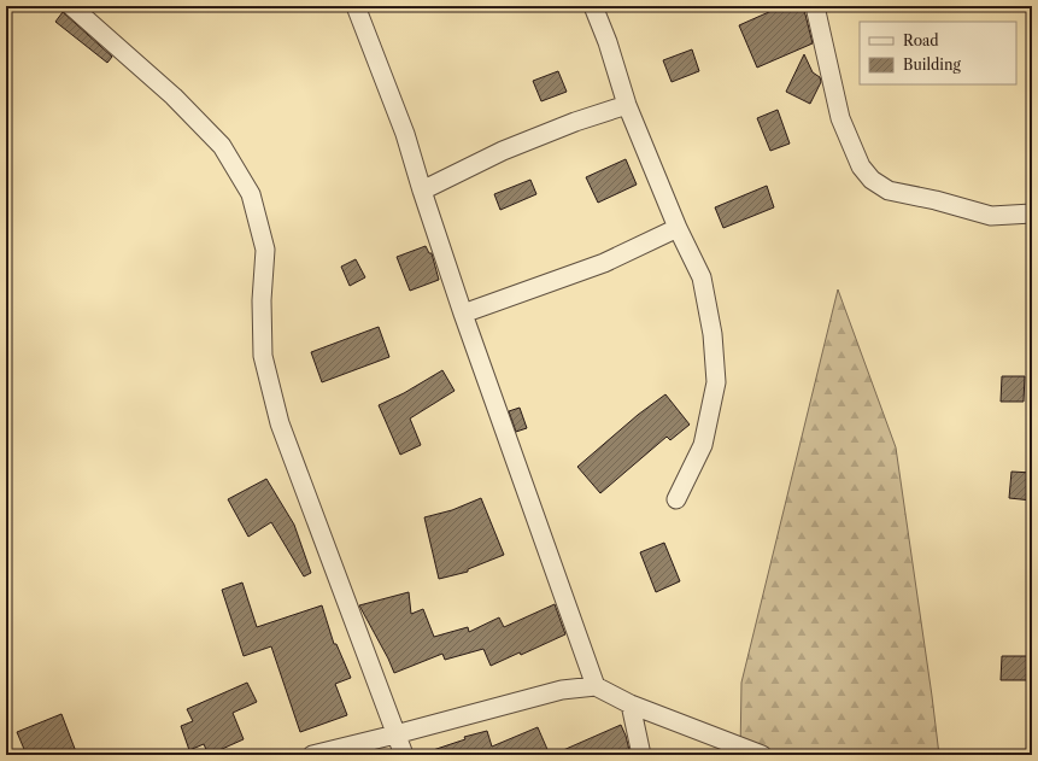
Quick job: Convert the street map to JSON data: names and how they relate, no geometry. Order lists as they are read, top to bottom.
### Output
{
  "legend": ["Road", "Building"]
}
